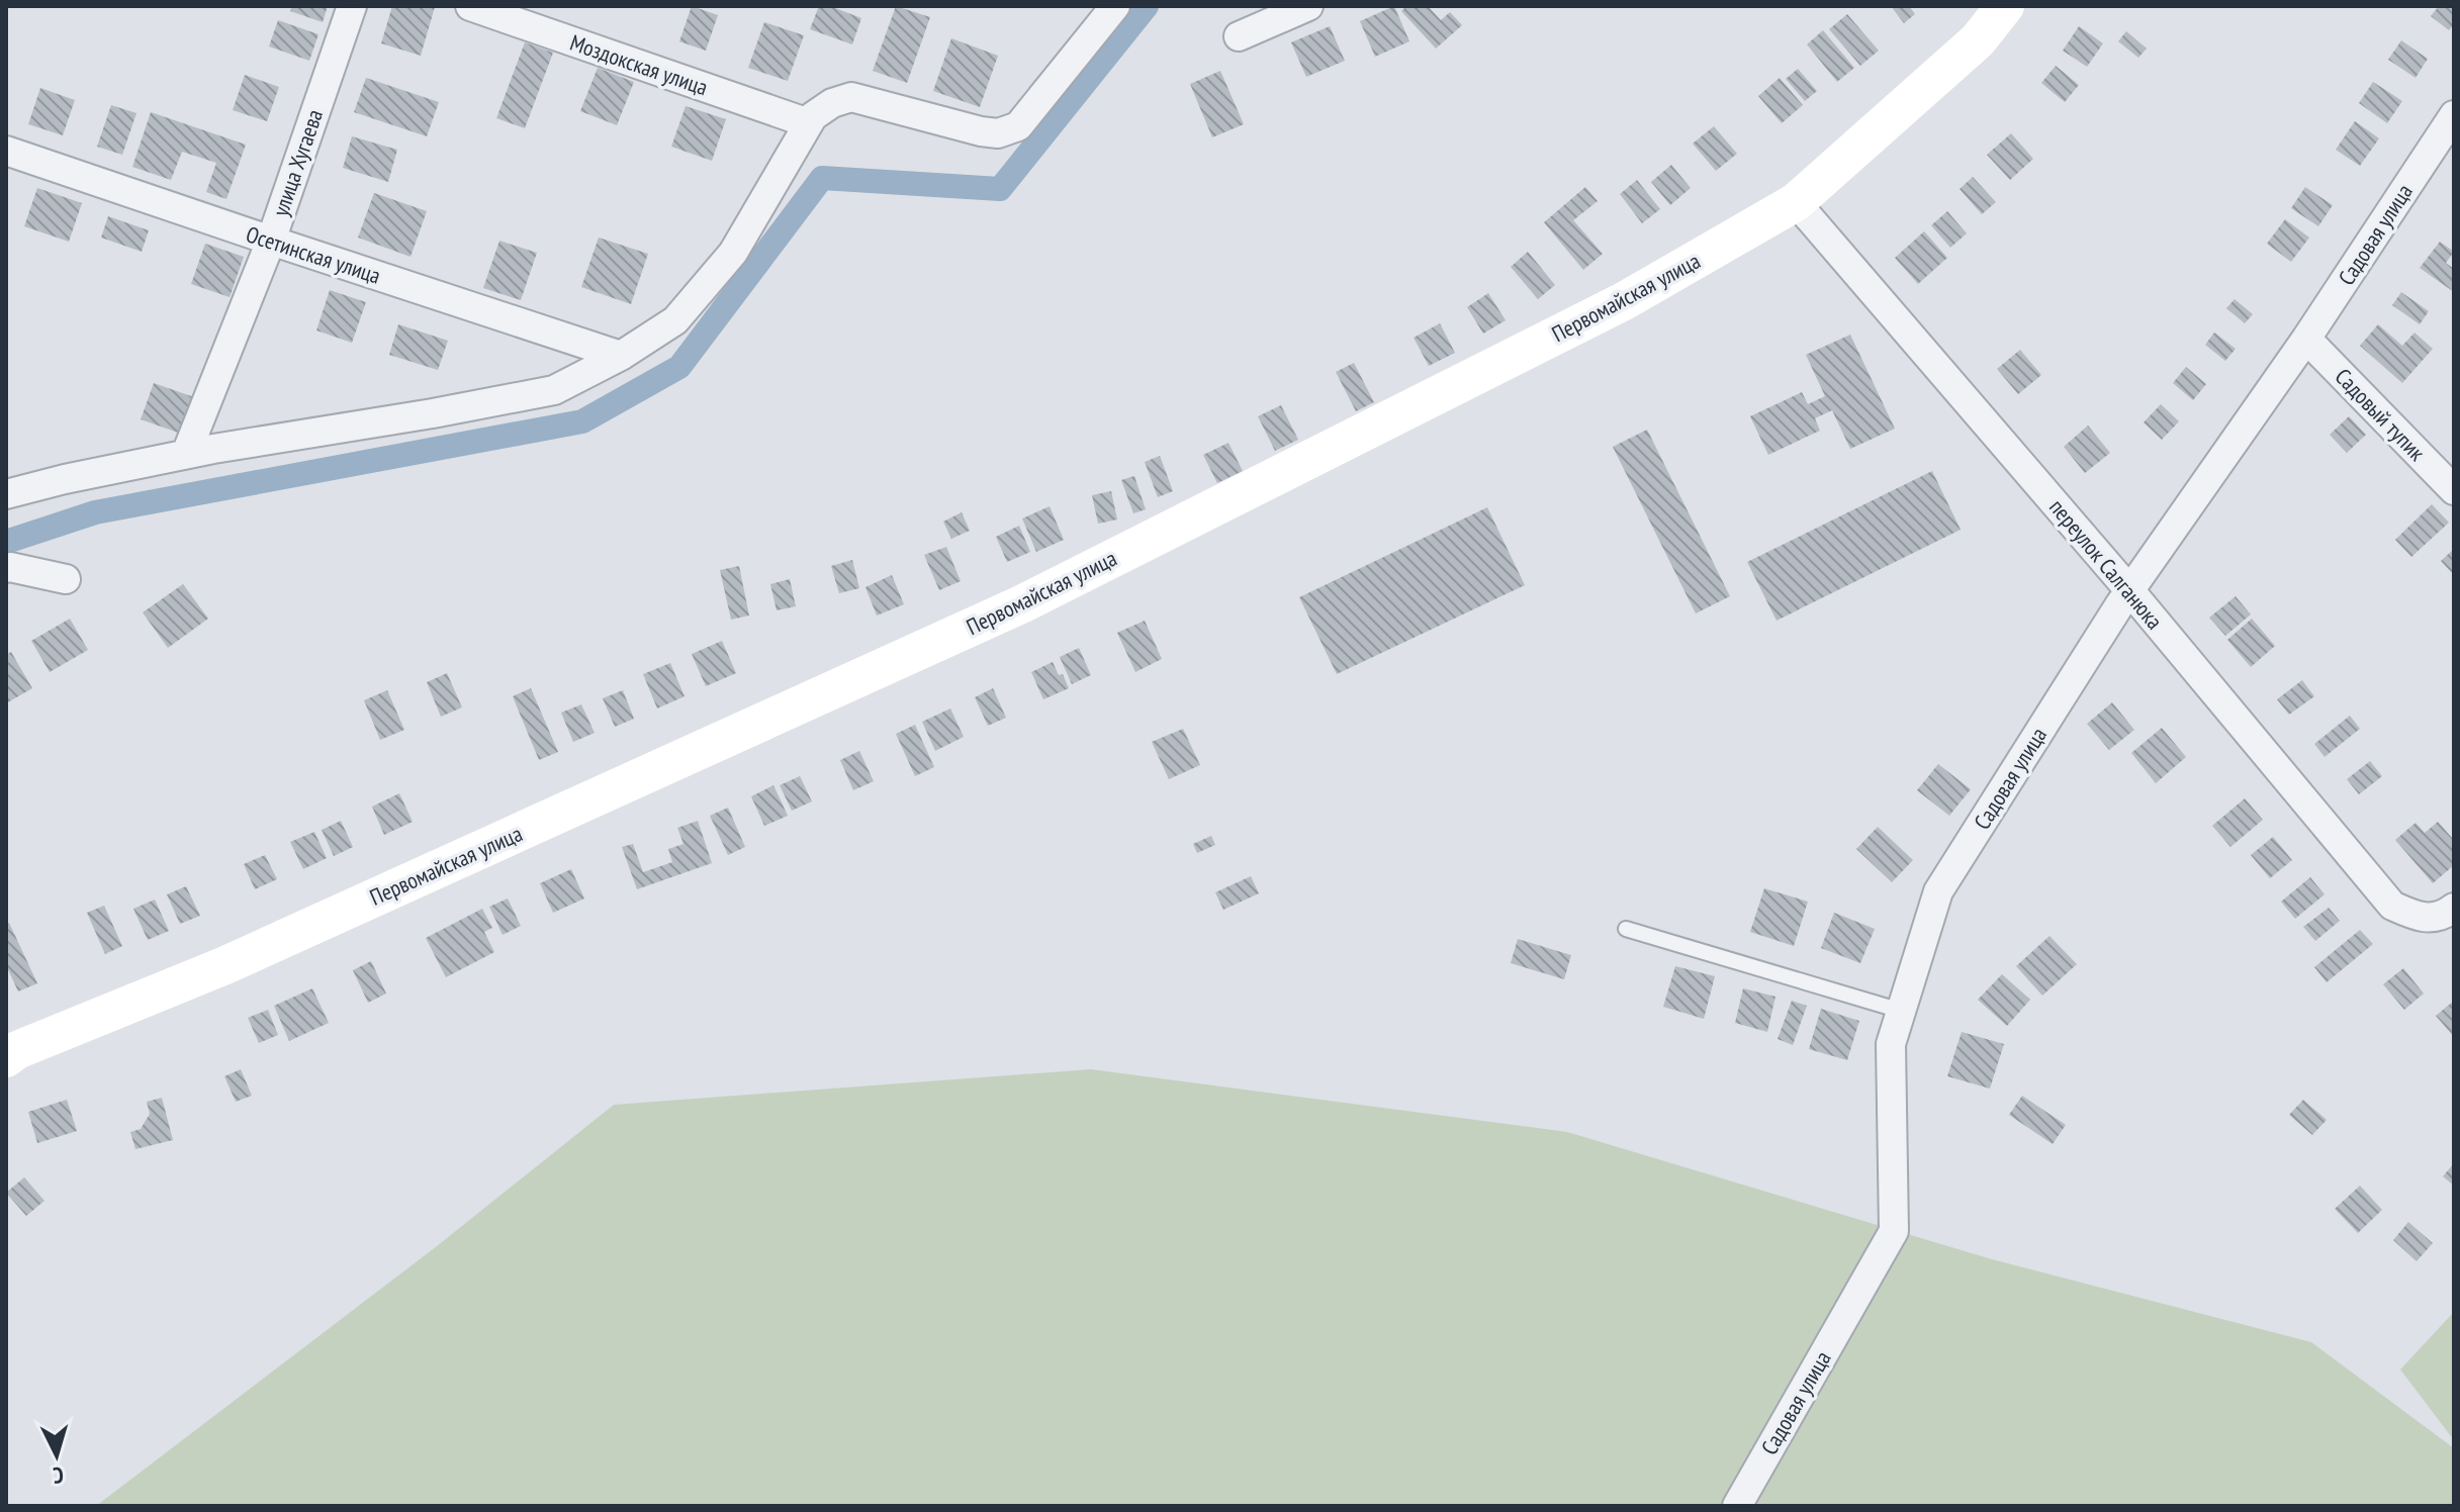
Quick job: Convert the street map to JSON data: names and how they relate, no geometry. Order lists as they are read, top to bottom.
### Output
{
  "streets": {
    "main road": ["Первомайская улица"],
    "street": [
      "Моздокская улица",
      "улица Хугаева",
      "Садовая улица",
      "Осетинская улица",
      "Садовый тупик",
      "переулок Салганюка"
    ]
  },
  "crossings": [
    ["улица Хугаева", "Осетинская улица"],
    ["Садовая улица", "Садовый тупик"],
    ["Садовая улица", "переулок Салганюка"],
    ["Первомайская улица", "переулок Салганюка"]
  ],
  "north": "bottom"
}
